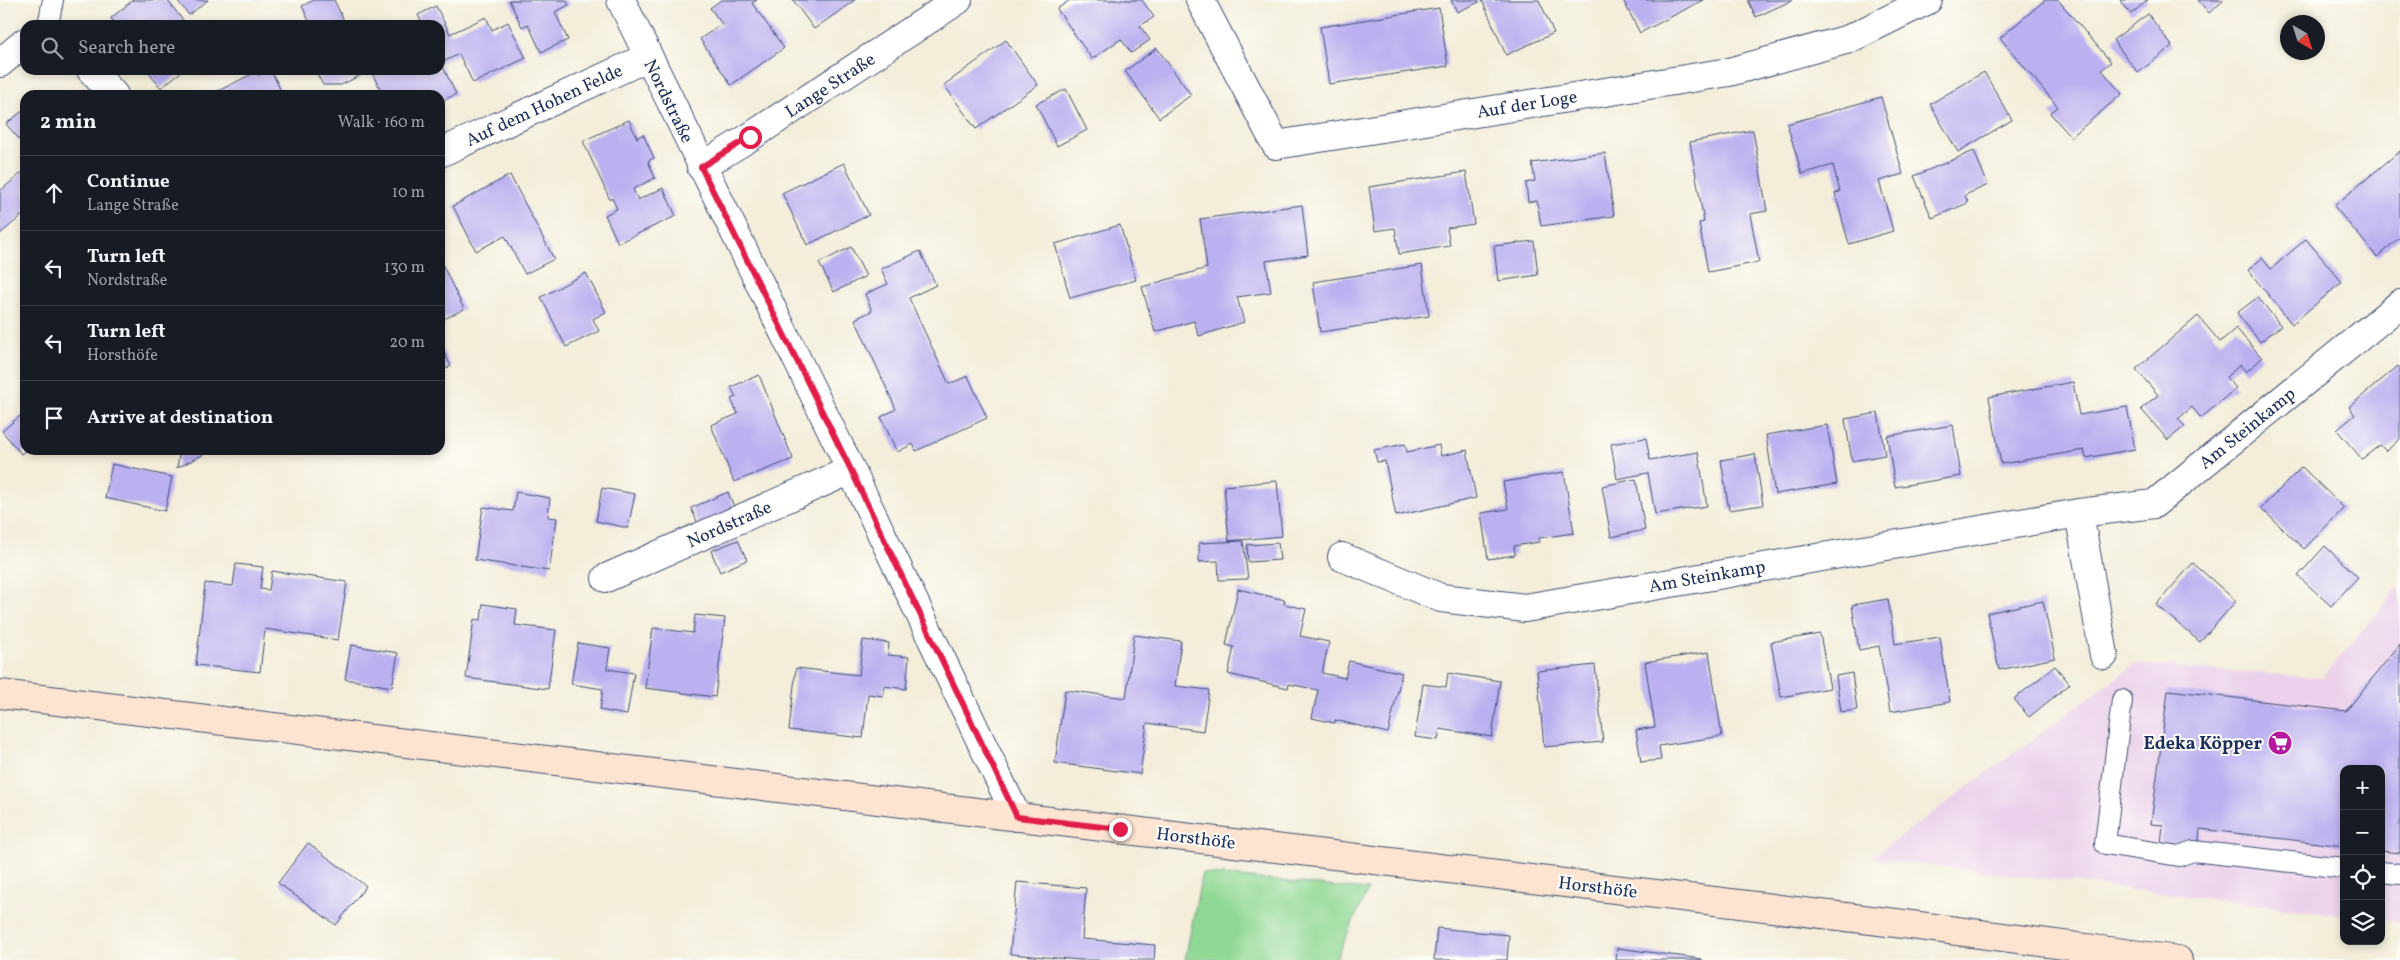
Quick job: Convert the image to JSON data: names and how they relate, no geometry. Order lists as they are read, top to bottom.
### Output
{
  "streets": {
    "main road": ["Horsthöfe"],
    "street": [
      "Lange Straße",
      "Nordstraße",
      "Auf der Loge",
      "Auf dem Hohen Felde",
      "Am Steinkamp"
    ]
  },
  "crossings": [
    ["Lange Straße", "Nordstraße"],
    ["Nordstraße", "Auf dem Hohen Felde"],
    ["Nordstraße", "Horsthöfe"]
  ],
  "places": {
    "supermarket": ["Edeka Köpper"]
  },
  "north": "bottom right",
  "page": {
    "search": "Search here",
    "heading": ["2 min", "Walk · 160 m"],
    "list": [
      ["Continue", "Lange Straße", "10 m"],
      ["Turn left", "Nordstraße", "130 m"],
      ["Turn left", "Horsthöfe", "20 m"],
      "Arrive at destination"
    ],
    "map_buttons": ["+", "−"]
  }
}
